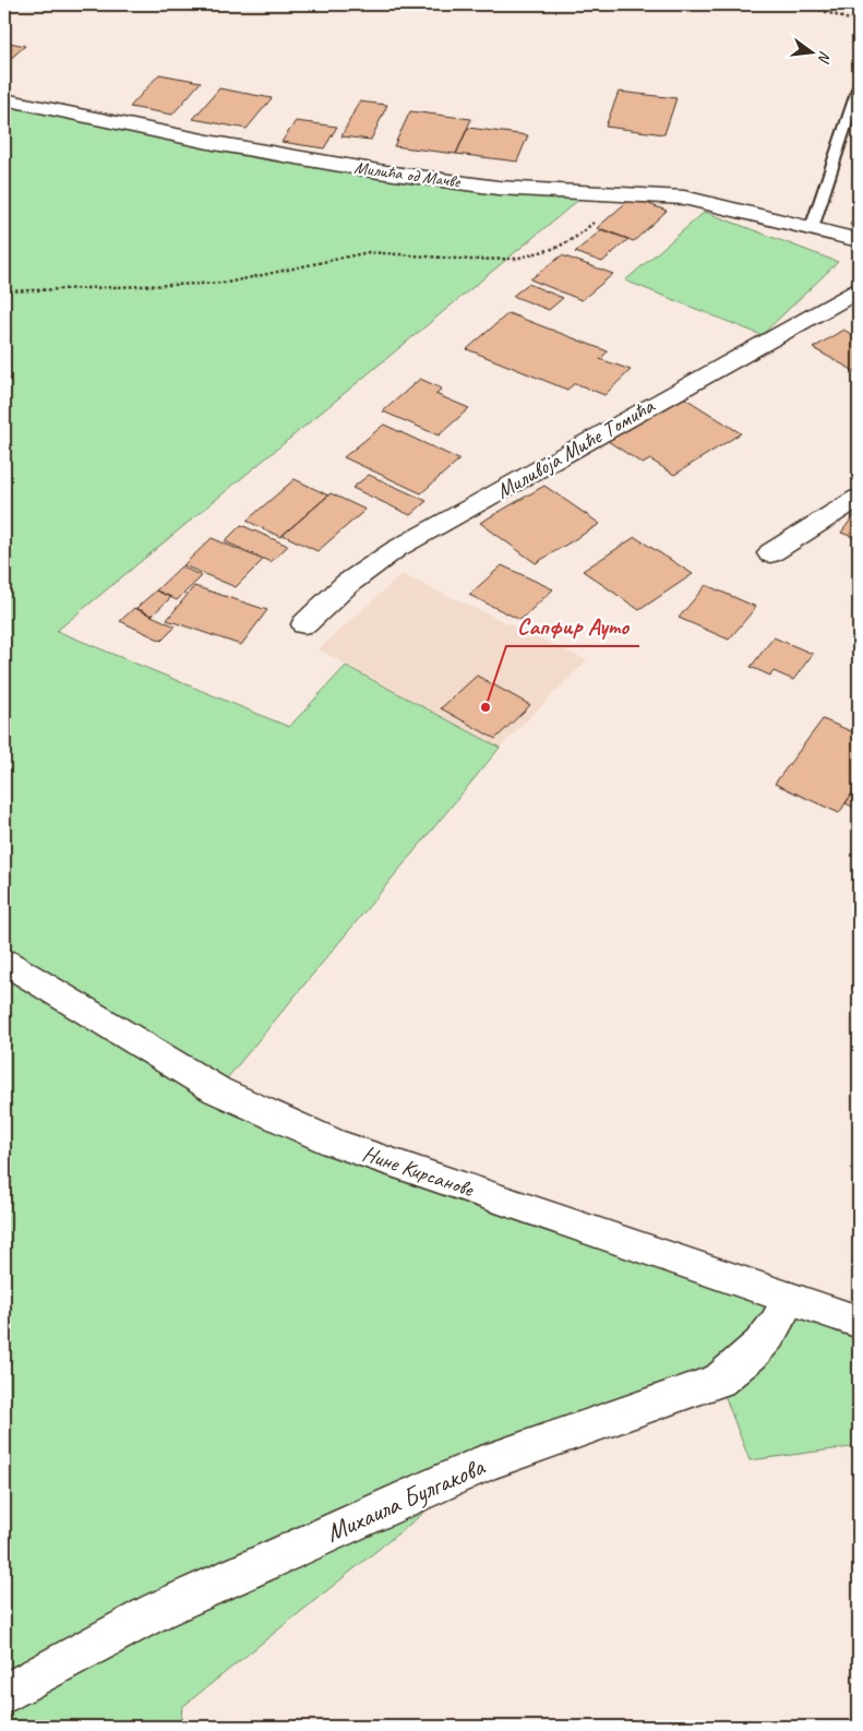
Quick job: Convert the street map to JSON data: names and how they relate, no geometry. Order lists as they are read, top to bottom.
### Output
{
  "streets": {
    "street": [
      "Милића од Мачве",
      "Миливоја Миће Томића",
      "Нине Кирсанове",
      "Михаила Булгакова"
    ]
  },
  "crossings": [
    ["Нине Кирсанове", "Михаила Булгакова"]
  ],
  "places": ["Сапфир Ауто"],
  "north": "right"
}
